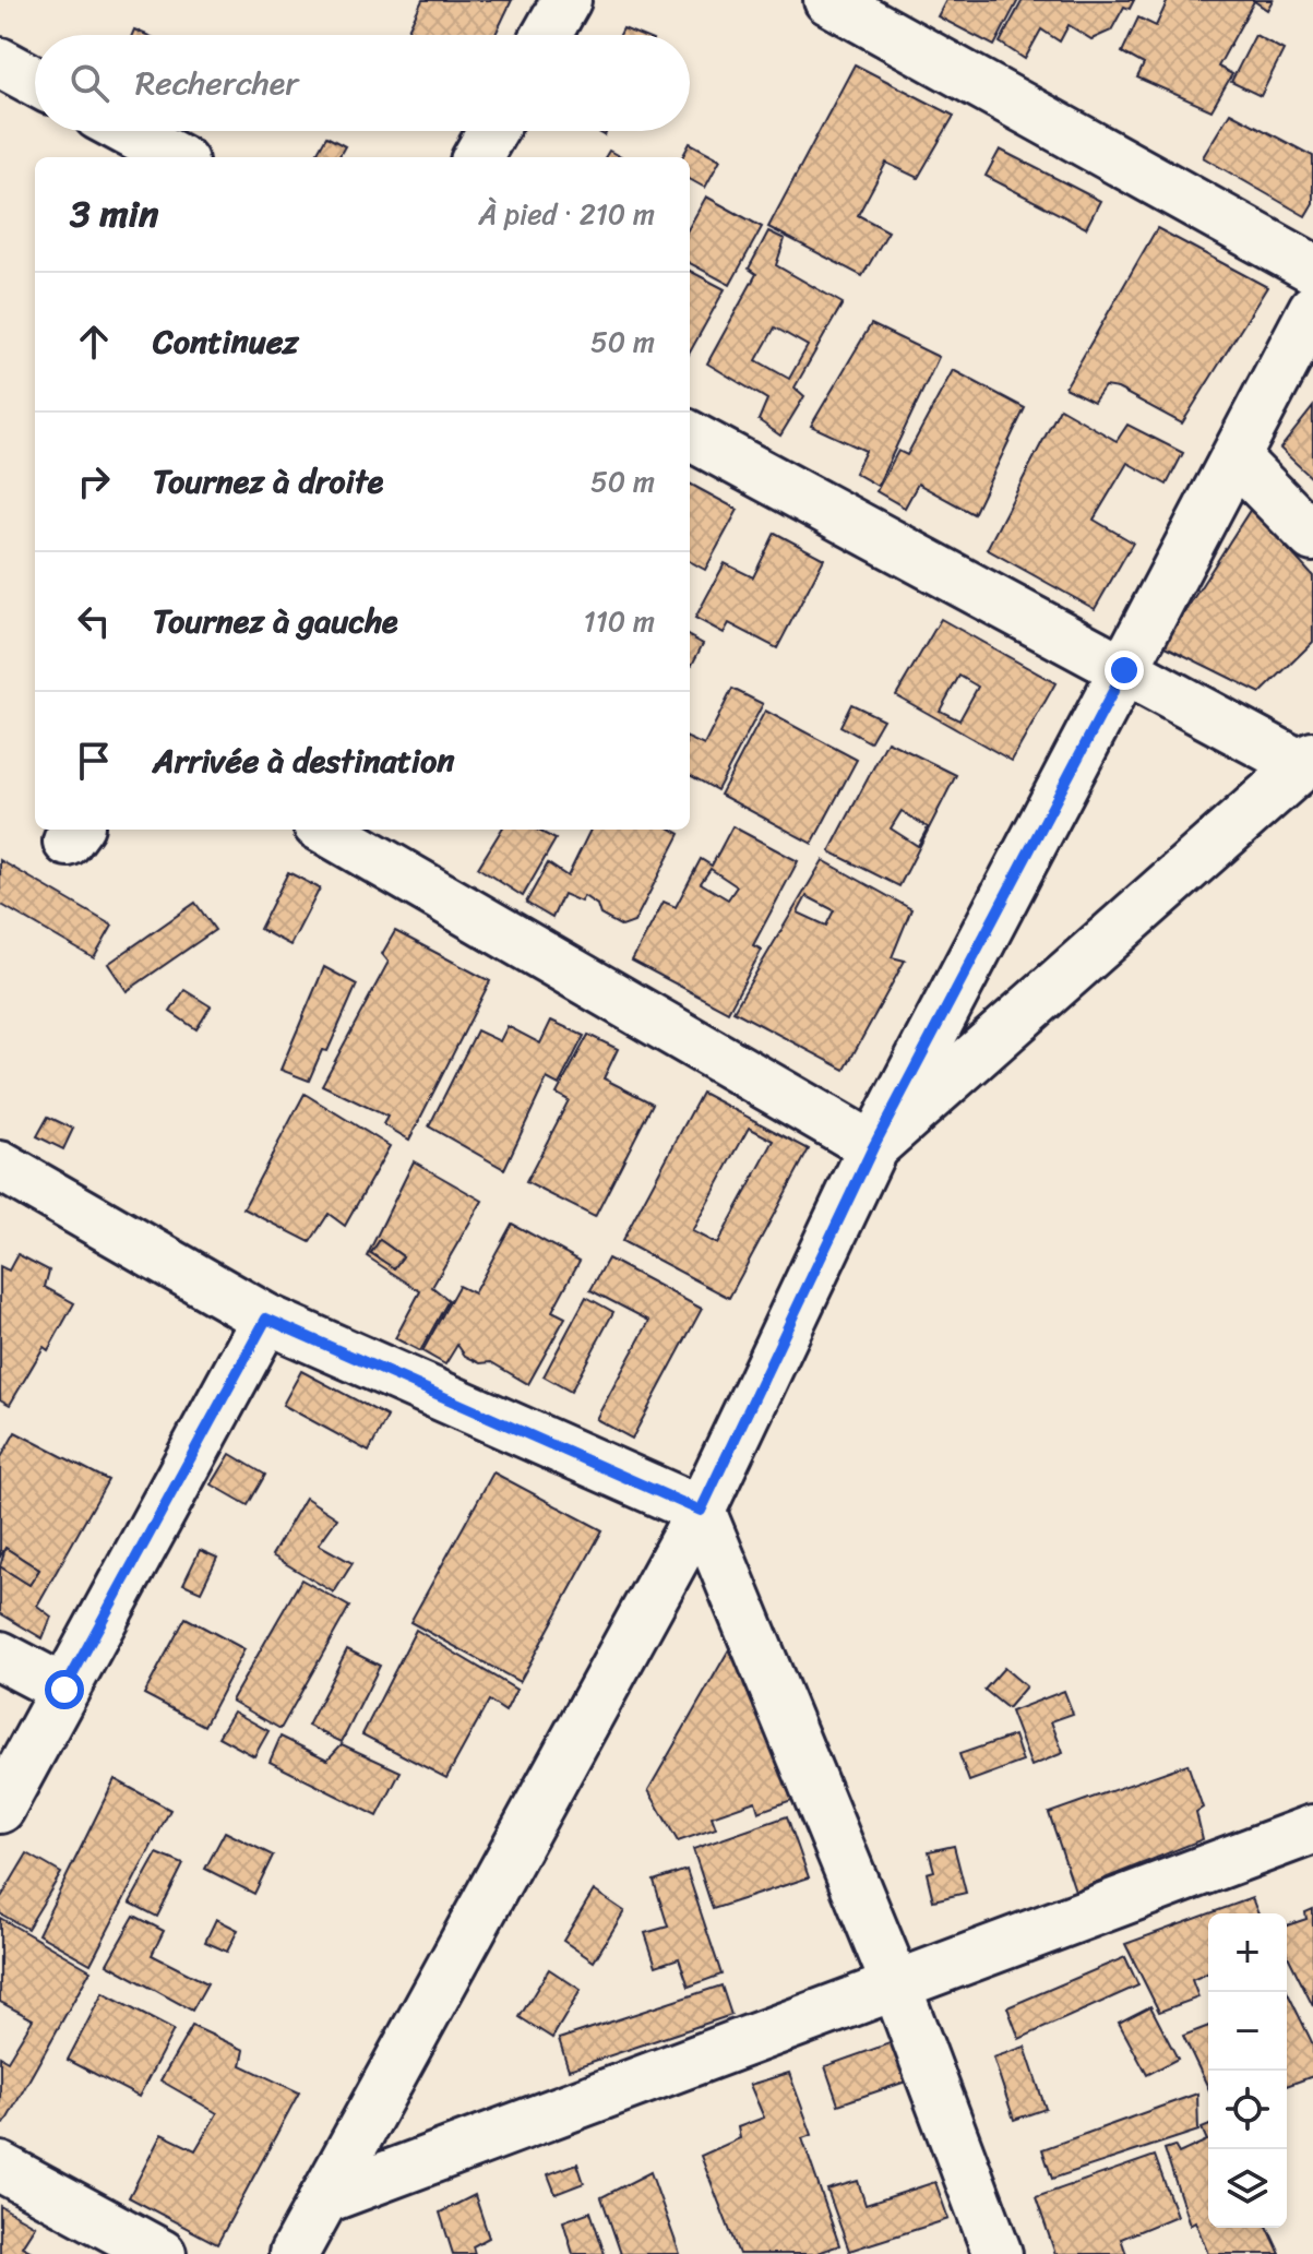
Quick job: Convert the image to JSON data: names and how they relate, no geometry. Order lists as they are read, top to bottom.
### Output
{
  "page": {
    "search": "Rechercher",
    "heading": ["3 min", "À pied · 210 m"],
    "list": [
      ["Continuez", "50 m"],
      ["Tournez à droite", "50 m"],
      ["Tournez à gauche", "110 m"],
      "Arrivée à destination"
    ],
    "map_buttons": ["+", "−"]
  }
}
